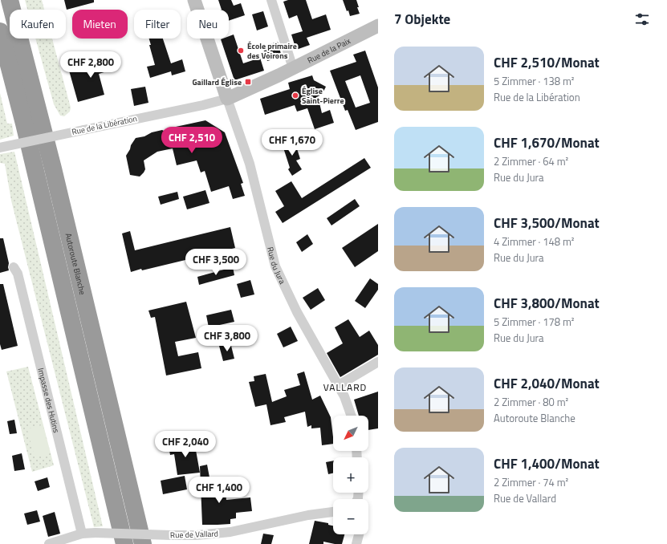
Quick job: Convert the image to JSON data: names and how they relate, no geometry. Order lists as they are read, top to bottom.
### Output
{
  "streets": {
    "highway": ["Autoroute Blanche"],
    "street": [
      "Rue de la Paix",
      "Rue de la Libération",
      "Rue du Jura",
      "Impasse des Hutins",
      "Rue de Vallard"
    ]
  },
  "crossings": [
    ["Rue de la Paix", "Rue de la Libération"],
    ["Rue de la Paix", "Rue du Jura"],
    ["Rue de la Libération", "Rue du Jura"],
    ["Impasse des Hutins", "Rue de Vallard"]
  ],
  "districts": ["VALLARD"],
  "places": {
    "other": ["École primaire des Voirons", "Église Saint-Pierre"],
    "transit": ["Gaillard Église"]
  },
  "north": "bottom left",
  "page": {
    "heading": "7 Objekte",
    "chip": [
      "Kaufen",
      "Mieten",
      "Filter",
      "Neu"
    ],
    "list": [
      {
        "name": "CHF 2,510/Monat",
        "note": "5 Zimmer · 138 m² · Rue de la Libération"
      },
      {
        "name": "CHF 1,670/Monat",
        "note": "2 Zimmer · 64 m² · Rue du Jura"
      },
      {
        "name": "CHF 3,500/Monat",
        "note": "4 Zimmer · 148 m² · Rue du Jura"
      },
      {
        "name": "CHF 3,800/Monat",
        "note": "5 Zimmer · 178 m² · Rue du Jura"
      },
      {
        "name": "CHF 2,040/Monat",
        "note": "2 Zimmer · 80 m² · Autoroute Blanche"
      },
      {
        "name": "CHF 1,400/Monat",
        "note": "2 Zimmer · 74 m² · Rue de Vallard"
      }
    ],
    "price": [
      "CHF 2,800",
      "CHF 2,510",
      "CHF 1,670",
      "CHF 3,500",
      "CHF 3,800",
      "CHF 2,040",
      "CHF 1,400"
    ],
    "map_buttons": ["+", "−"]
  }
}
